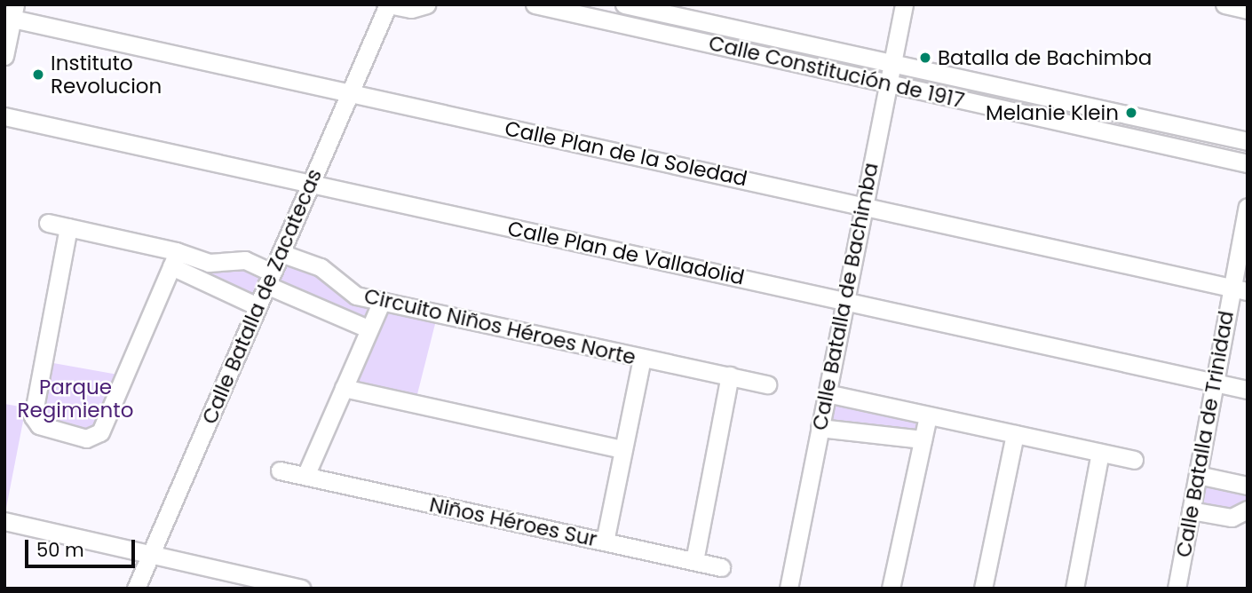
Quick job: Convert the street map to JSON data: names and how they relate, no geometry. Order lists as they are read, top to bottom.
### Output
{
  "streets": {
    "street": [
      "Calle Constitución de 1917",
      "Calle Plan de la Soledad",
      "Calle Plan de Valladolid",
      "Calle Batalla de Zacatecas",
      "Calle Batalla de Bachimba",
      "Circuito Niños Héroes Norte",
      "Calle Batalla de Trinidad",
      "Niños Héroes Sur"
    ]
  },
  "crossings": [
    ["Calle Constitución de 1917", "Calle Batalla de Bachimba"],
    ["Calle Plan de la Soledad", "Calle Batalla de Zacatecas"],
    ["Calle Plan de la Soledad", "Calle Batalla de Bachimba"],
    ["Calle Plan de la Soledad", "Calle Batalla de Trinidad"],
    ["Calle Plan de Valladolid", "Calle Batalla de Zacatecas"],
    ["Calle Plan de Valladolid", "Calle Batalla de Bachimba"],
    ["Calle Plan de Valladolid", "Calle Batalla de Trinidad"],
    ["Calle Batalla de Zacatecas", "Circuito Niños Héroes Norte"]
  ],
  "parks": ["Parque Regimiento"],
  "places": ["Batalla de Bachimba", "Instituto Revolucion", "Melanie Klein"],
  "scale_bar": "50 m"
}
